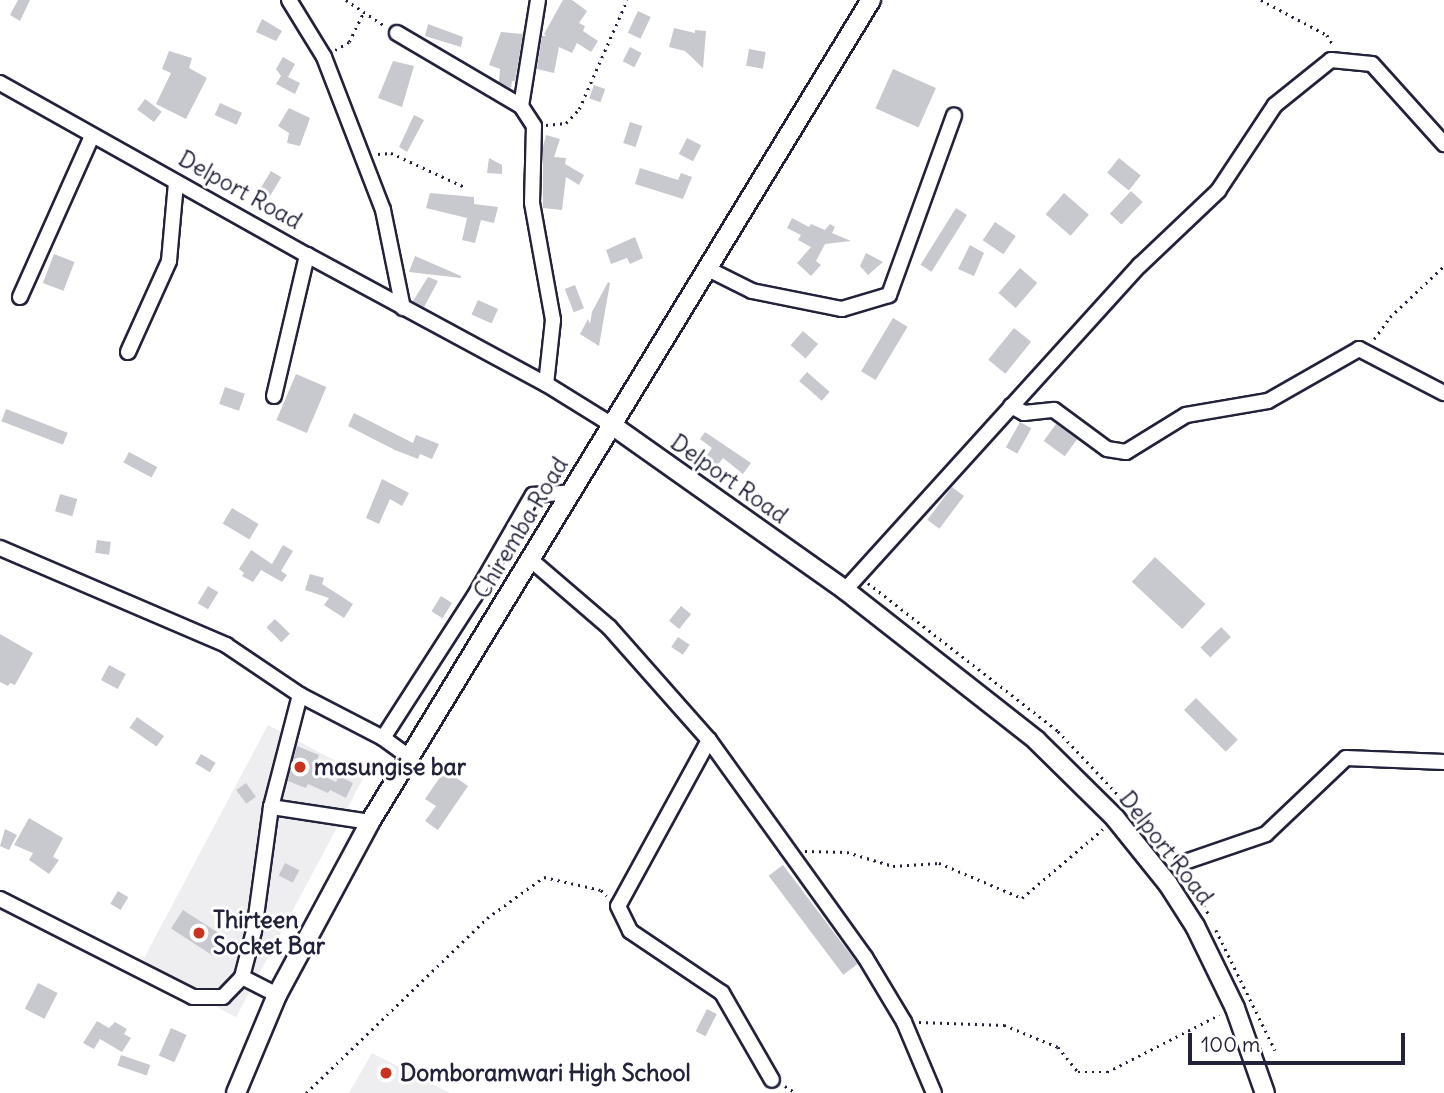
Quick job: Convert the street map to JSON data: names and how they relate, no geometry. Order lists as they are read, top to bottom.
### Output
{
  "streets": {
    "main road": ["Delport Road", "Chiremba Road"]
  },
  "crossings": [
    ["Delport Road", "Chiremba Road"]
  ],
  "places": ["masungise bar", "Thirteen Socket Bar", "Domboramwari High School"],
  "scale_bar": "100 m"
}
